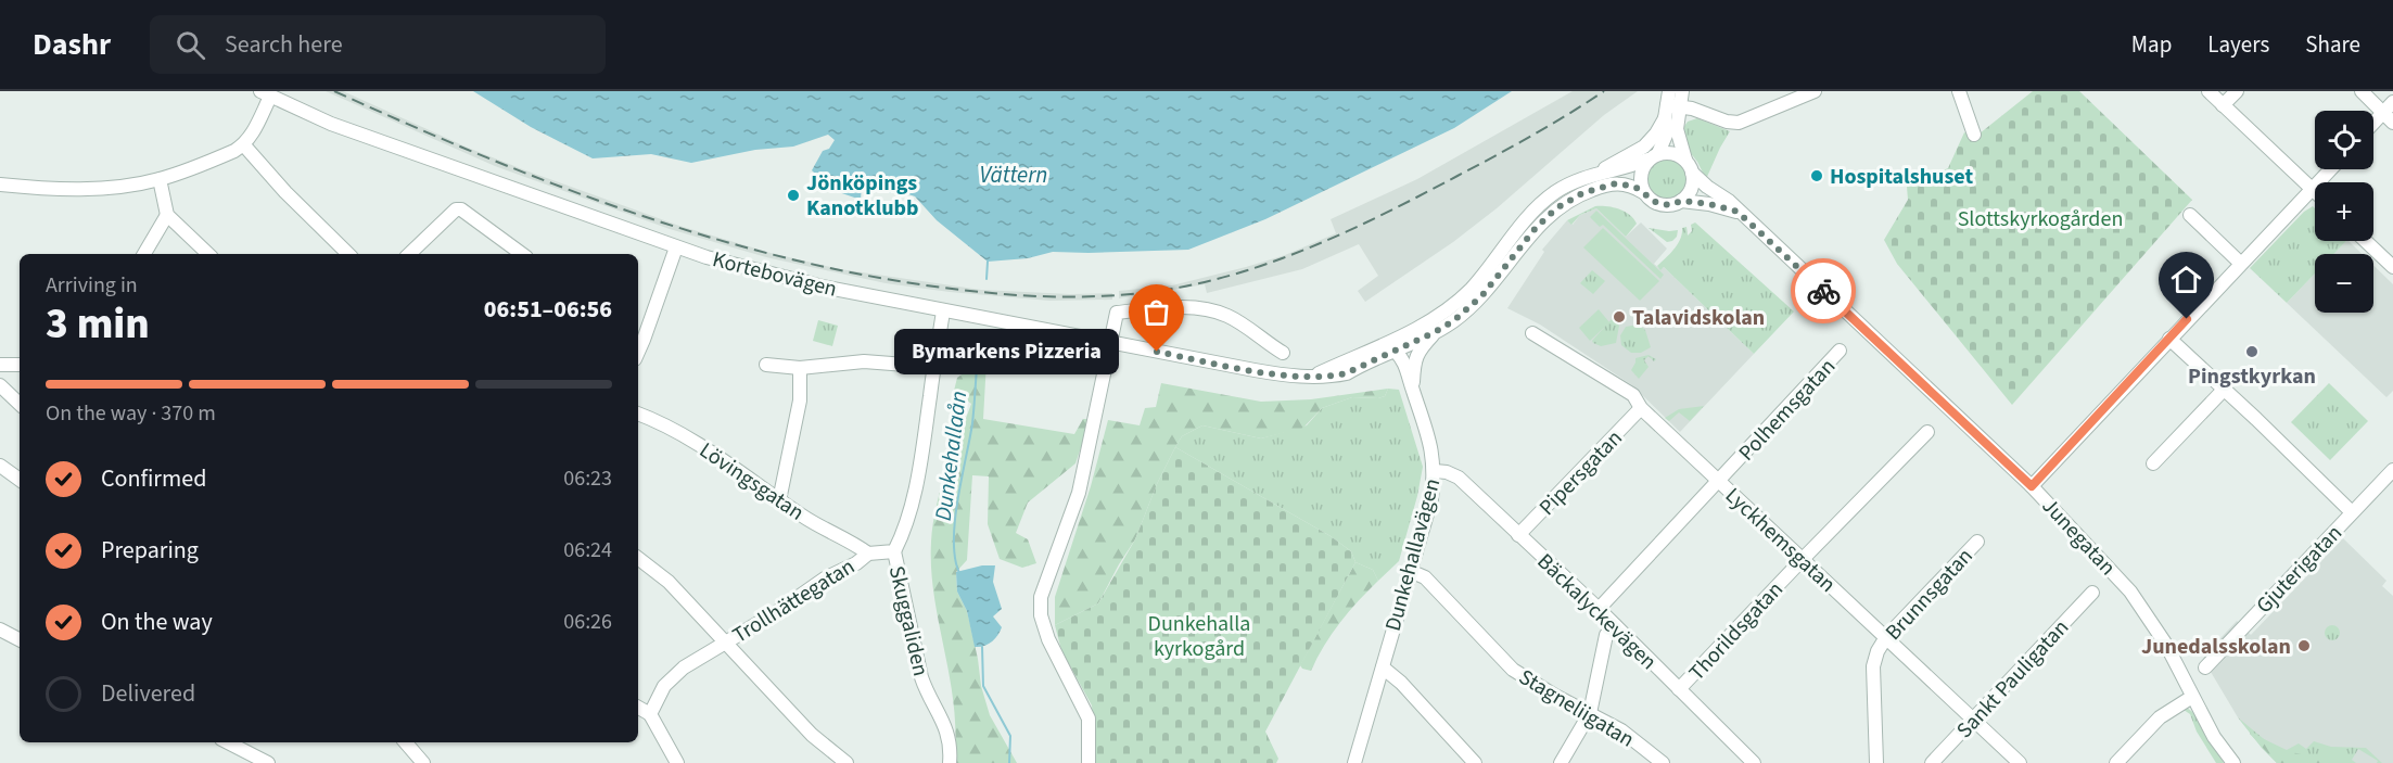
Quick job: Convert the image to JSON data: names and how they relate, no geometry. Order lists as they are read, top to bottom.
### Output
{
  "streets": {
    "street": [
      "Kortebovägen",
      "Polhemsgatan",
      "Pipersgatan",
      "Lövingsgatan",
      "Junegatan",
      "Lyckhemsgatan",
      "Dunkehallavägen",
      "Gjuterigatan",
      "Brunnsgatan",
      "Trollhättegatan",
      "Bäckalyckevägen",
      "Skuggaliden",
      "Thorildsgatan",
      "Sankt Pauligatan",
      "Stagneliigatan"
    ]
  },
  "crossings": [
    ["Kortebovägen", "Junegatan"],
    ["Kortebovägen", "Dunkehallavägen"],
    ["Polhemsgatan", "Lyckhemsgatan"],
    ["Polhemsgatan", "Bäckalyckevägen"],
    ["Pipersgatan", "Lyckhemsgatan"],
    ["Pipersgatan", "Bäckalyckevägen"],
    ["Lövingsgatan", "Trollhättegatan"],
    ["Lyckhemsgatan", "Brunnsgatan"],
    ["Lyckhemsgatan", "Thorildsgatan"],
    ["Lyckhemsgatan", "Sankt Pauligatan"],
    ["Dunkehallavägen", "Bäckalyckevägen"],
    ["Dunkehallavägen", "Stagneliigatan"],
    ["Trollhättegatan", "Skuggaliden"],
    ["Bäckalyckevägen", "Thorildsgatan"]
  ],
  "water": ["Vättern", "Dunkehallaån"],
  "parks": ["Slottskyrkogården", "Dunkehalla kyrkogård"],
  "places": [
    "Hospitalshuset",
    "Jönköpings Kanotklubb",
    "Talavidskolan",
    "Bymarkens Pizzeria",
    "Pingstkyrkan",
    "Junedalsskolan"
  ],
  "page": {
    "header": "Dashr",
    "search": "Search here",
    "nav": ["Map", "Layers", "Share"],
    "map_buttons": ["+", "−"],
    "heading": ["3 min", "Arriving in", "06:51–06:56"],
    "bubble": "Bymarkens Pizzeria",
    "bar": "On the way · 370 m",
    "list": [
      ["Confirmed", "06:23"],
      ["Preparing", "06:24"],
      ["On the way", "06:26"],
      "Delivered"
    ]
  }
}
